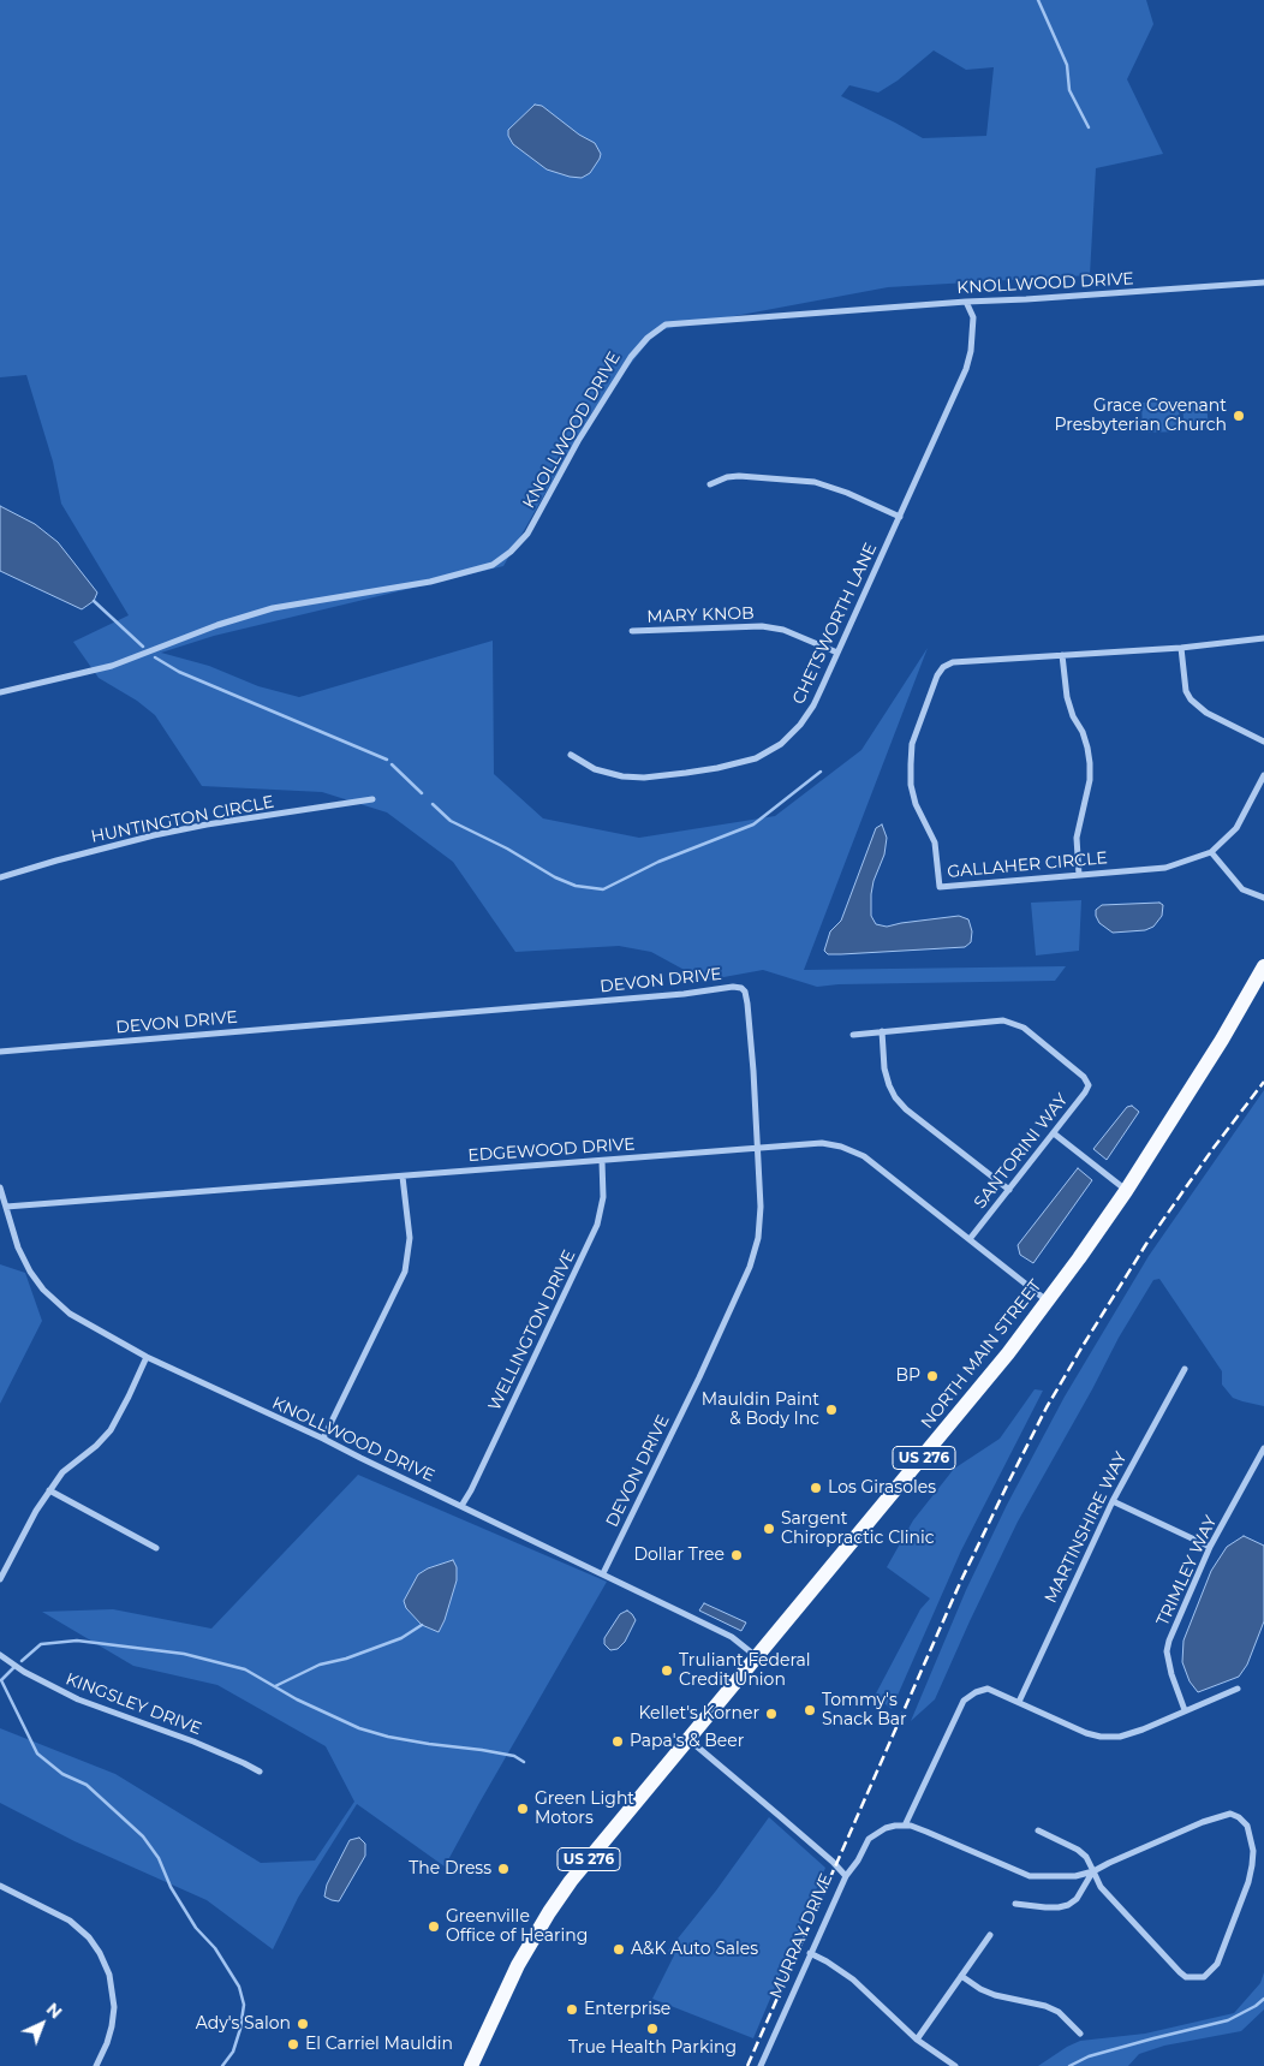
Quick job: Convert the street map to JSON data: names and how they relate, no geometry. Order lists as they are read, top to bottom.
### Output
{
  "streets": {
    "main road": ["NORTH MAIN STREET", "US 276"],
    "street": [
      "KNOLLWOOD DRIVE",
      "MARY KNOB",
      "CHETSWORTH LANE",
      "HUNTINGTON CIRCLE",
      "GALLAHER CIRCLE",
      "DEVON DRIVE",
      "EDGEWOOD DRIVE",
      "SANTORINI WAY",
      "WELLINGTON DRIVE",
      "MARTINSHIRE WAY",
      "TRIMLEY WAY",
      "KINGSLEY DRIVE",
      "MURRAY DRIVE"
    ]
  },
  "crossings": [
    ["KNOLLWOOD DRIVE", "CHETSWORTH LANE"],
    ["KNOLLWOOD DRIVE", "DEVON DRIVE"],
    ["KNOLLWOOD DRIVE", "EDGEWOOD DRIVE"],
    ["KNOLLWOOD DRIVE", "WELLINGTON DRIVE"],
    ["KNOLLWOOD DRIVE", "NORTH MAIN STREET"],
    ["MARY KNOB", "CHETSWORTH LANE"],
    ["DEVON DRIVE", "EDGEWOOD DRIVE"],
    ["EDGEWOOD DRIVE", "SANTORINI WAY"],
    ["EDGEWOOD DRIVE", "WELLINGTON DRIVE"],
    ["EDGEWOOD DRIVE", "NORTH MAIN STREET"],
    ["NORTH MAIN STREET", "MURRAY DRIVE"]
  ],
  "places": [
    "Grace Covenant Presbyterian Church",
    "BP",
    "Mauldin Paint & Body Inc",
    "Los Girasoles",
    "Sargent Chiropractic Clinic",
    "Dollar Tree",
    "Truliant Federal Credit Union",
    "Tommy's Snack Bar",
    "Kellet's Korner",
    "Papa's & Beer",
    "Green Light Motors",
    "The Dress",
    "Greenville Office of Hearing",
    "A&K Auto Sales",
    "Enterprise",
    "Ady's Salon",
    "True Health Parking",
    "El Carriel Mauldin"
  ],
  "north": "top right"
}
